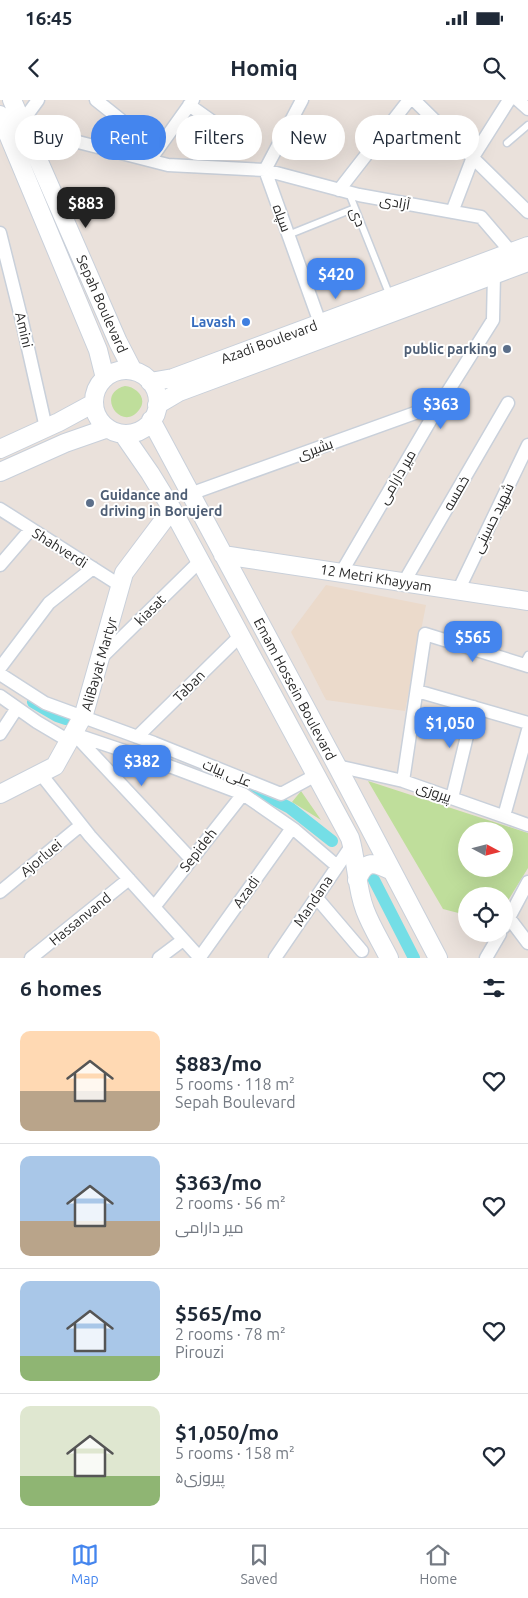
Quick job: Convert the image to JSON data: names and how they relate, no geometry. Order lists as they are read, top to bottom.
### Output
{
  "streets": {
    "main road": [
      "Sepah Boulevard",
      "Azadi Boulevard",
      "12 Metri Khayyam",
      "AliBayat Martyr",
      "Emam Hossein Boulevard"
    ],
    "street": [
      "آزادی",
      "سپاه",
      "Amini",
      "بشیری",
      "میر دارامی",
      "خمسه",
      "شهید حسینی",
      "Shahverdi",
      "kiasat",
      "Taban",
      "علی بیات",
      "پیروزی",
      "Sepideh",
      "Ajorluei",
      "Azadi",
      "Mandana",
      "Hassanvand"
    ],
    "lane": ["دی"]
  },
  "crossings": [
    ["آزادی", "دی"],
    ["آزادی", "سپاه"],
    ["آزادی", "Azadi Boulevard"],
    ["دی", "Azadi Boulevard"],
    ["سپاه", "Azadi Boulevard"],
    ["Sepah Boulevard", "Azadi Boulevard"],
    ["Sepah Boulevard", "Emam Hossein Boulevard"],
    ["Azadi Boulevard", "میر دارامی"],
    ["Azadi Boulevard", "Emam Hossein Boulevard"],
    ["بشیری", "میر دارامی"],
    ["بشیری", "Emam Hossein Boulevard"],
    ["میر دارامی", "12 Metri Khayyam"],
    ["خمسه", "12 Metri Khayyam"],
    ["شهید حسینی", "12 Metri Khayyam"],
    ["Shahverdi", "AliBayat Martyr"],
    ["12 Metri Khayyam", "Emam Hossein Boulevard"],
    ["kiasat", "AliBayat Martyr"],
    ["kiasat", "Emam Hossein Boulevard"],
    ["AliBayat Martyr", "Emam Hossein Boulevard"],
    ["AliBayat Martyr", "علی بیات"],
    ["Taban", "Emam Hossein Boulevard"],
    ["Taban", "علی بیات"],
    ["Emam Hossein Boulevard", "علی بیات"],
    ["Emam Hossein Boulevard", "پیروزی"],
    ["Emam Hossein Boulevard", "Mandana"],
    ["علی بیات", "Sepideh"],
    ["علی بیات", "Azadi"],
    ["علی بیات", "Mandana"]
  ],
  "places": ["Lavash", "public parking", "Guidance and driving in Borujerd"],
  "north": "right",
  "page": {
    "status": "16:45",
    "header": "Homiq",
    "chip": [
      "Buy",
      "Rent",
      "Filters",
      "New",
      "Apartment"
    ],
    "price": [
      "$883",
      "$420",
      "$363",
      "$565",
      "$1,050",
      "$382"
    ],
    "heading": "6 homes",
    "list": [
      {
        "name": "$883/mo",
        "note": "5 rooms · 118 m² · Sepah Boulevard"
      },
      {
        "name": "$363/mo",
        "note": "2 rooms · 56 m² · میر دارامی"
      },
      {
        "name": "$565/mo",
        "note": "2 rooms · 78 m² · Pirouzi"
      },
      {
        "name": "$1,050/mo",
        "note": "5 rooms · 158 m² · پیروزی۵"
      }
    ],
    "tabs": ["Map", "Saved", "Home"]
  }
}
